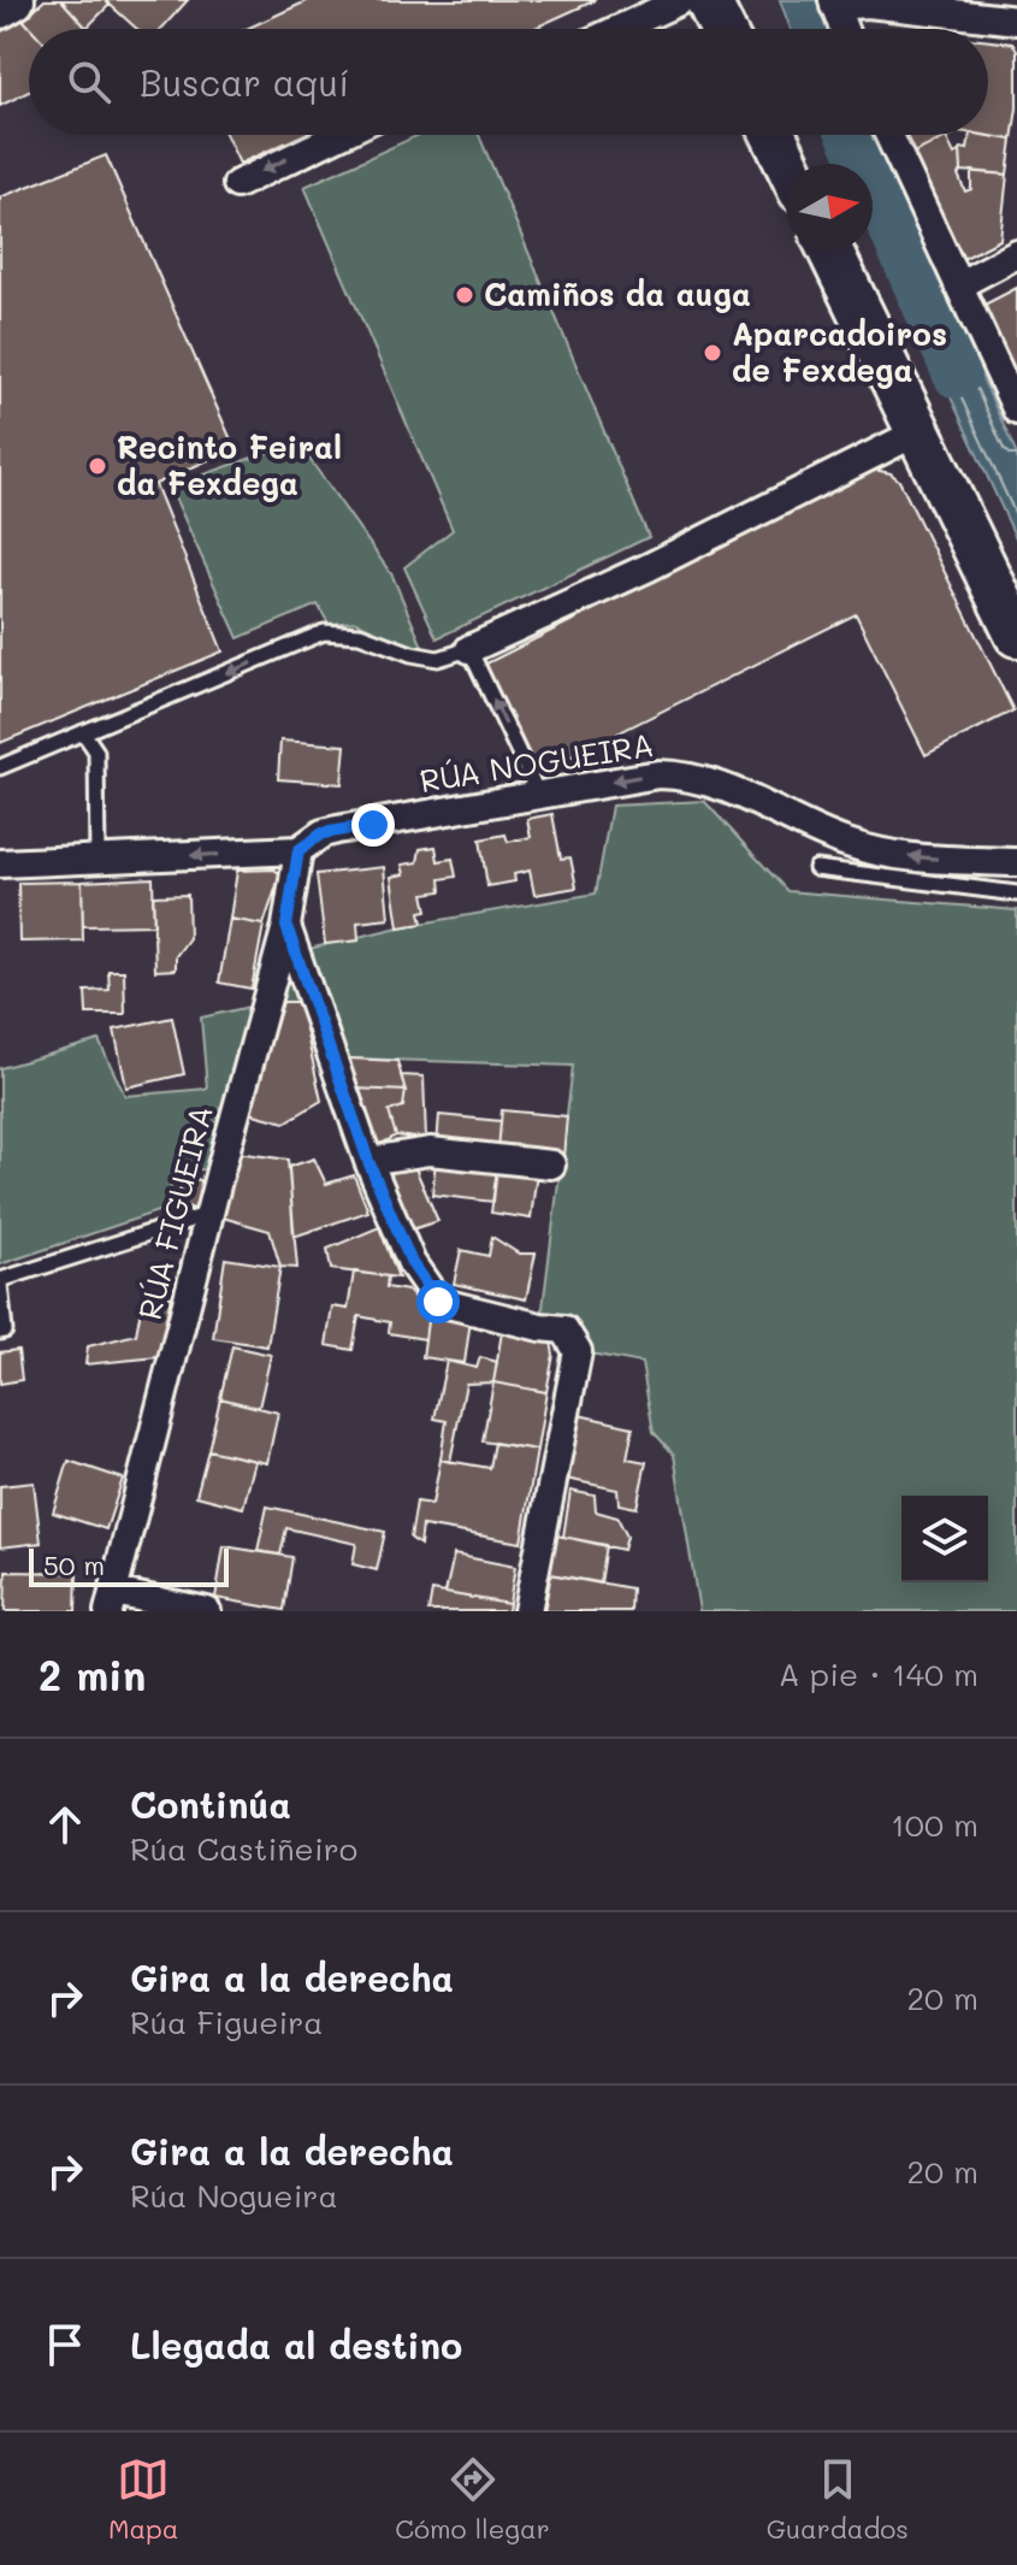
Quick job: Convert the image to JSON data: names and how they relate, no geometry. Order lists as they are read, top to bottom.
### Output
{
  "streets": {
    "street": ["RÚA NOGUEIRA", "RÚA FIGUEIRA"]
  },
  "crossings": [
    ["RÚA NOGUEIRA", "RÚA FIGUEIRA"]
  ],
  "one_way": ["RÚA NOGUEIRA"],
  "places": ["Camiños da auga", "Aparcadoiros de Fexdega", "Recinto Feiral da Fexdega"],
  "scale_bar": "50 m",
  "north": "right",
  "page": {
    "search": "Buscar aquí",
    "scale": "50 m",
    "heading": ["2 min", "A pie · 140 m"],
    "list": [
      ["Continúa", "Rúa Castiñeiro", "100 m"],
      ["Gira a la derecha", "Rúa Figueira", "20 m"],
      ["Gira a la derecha", "Rúa Nogueira", "20 m"],
      "Llegada al destino"
    ],
    "nav": ["Mapa", "Cómo llegar", "Guardados"]
  }
}
